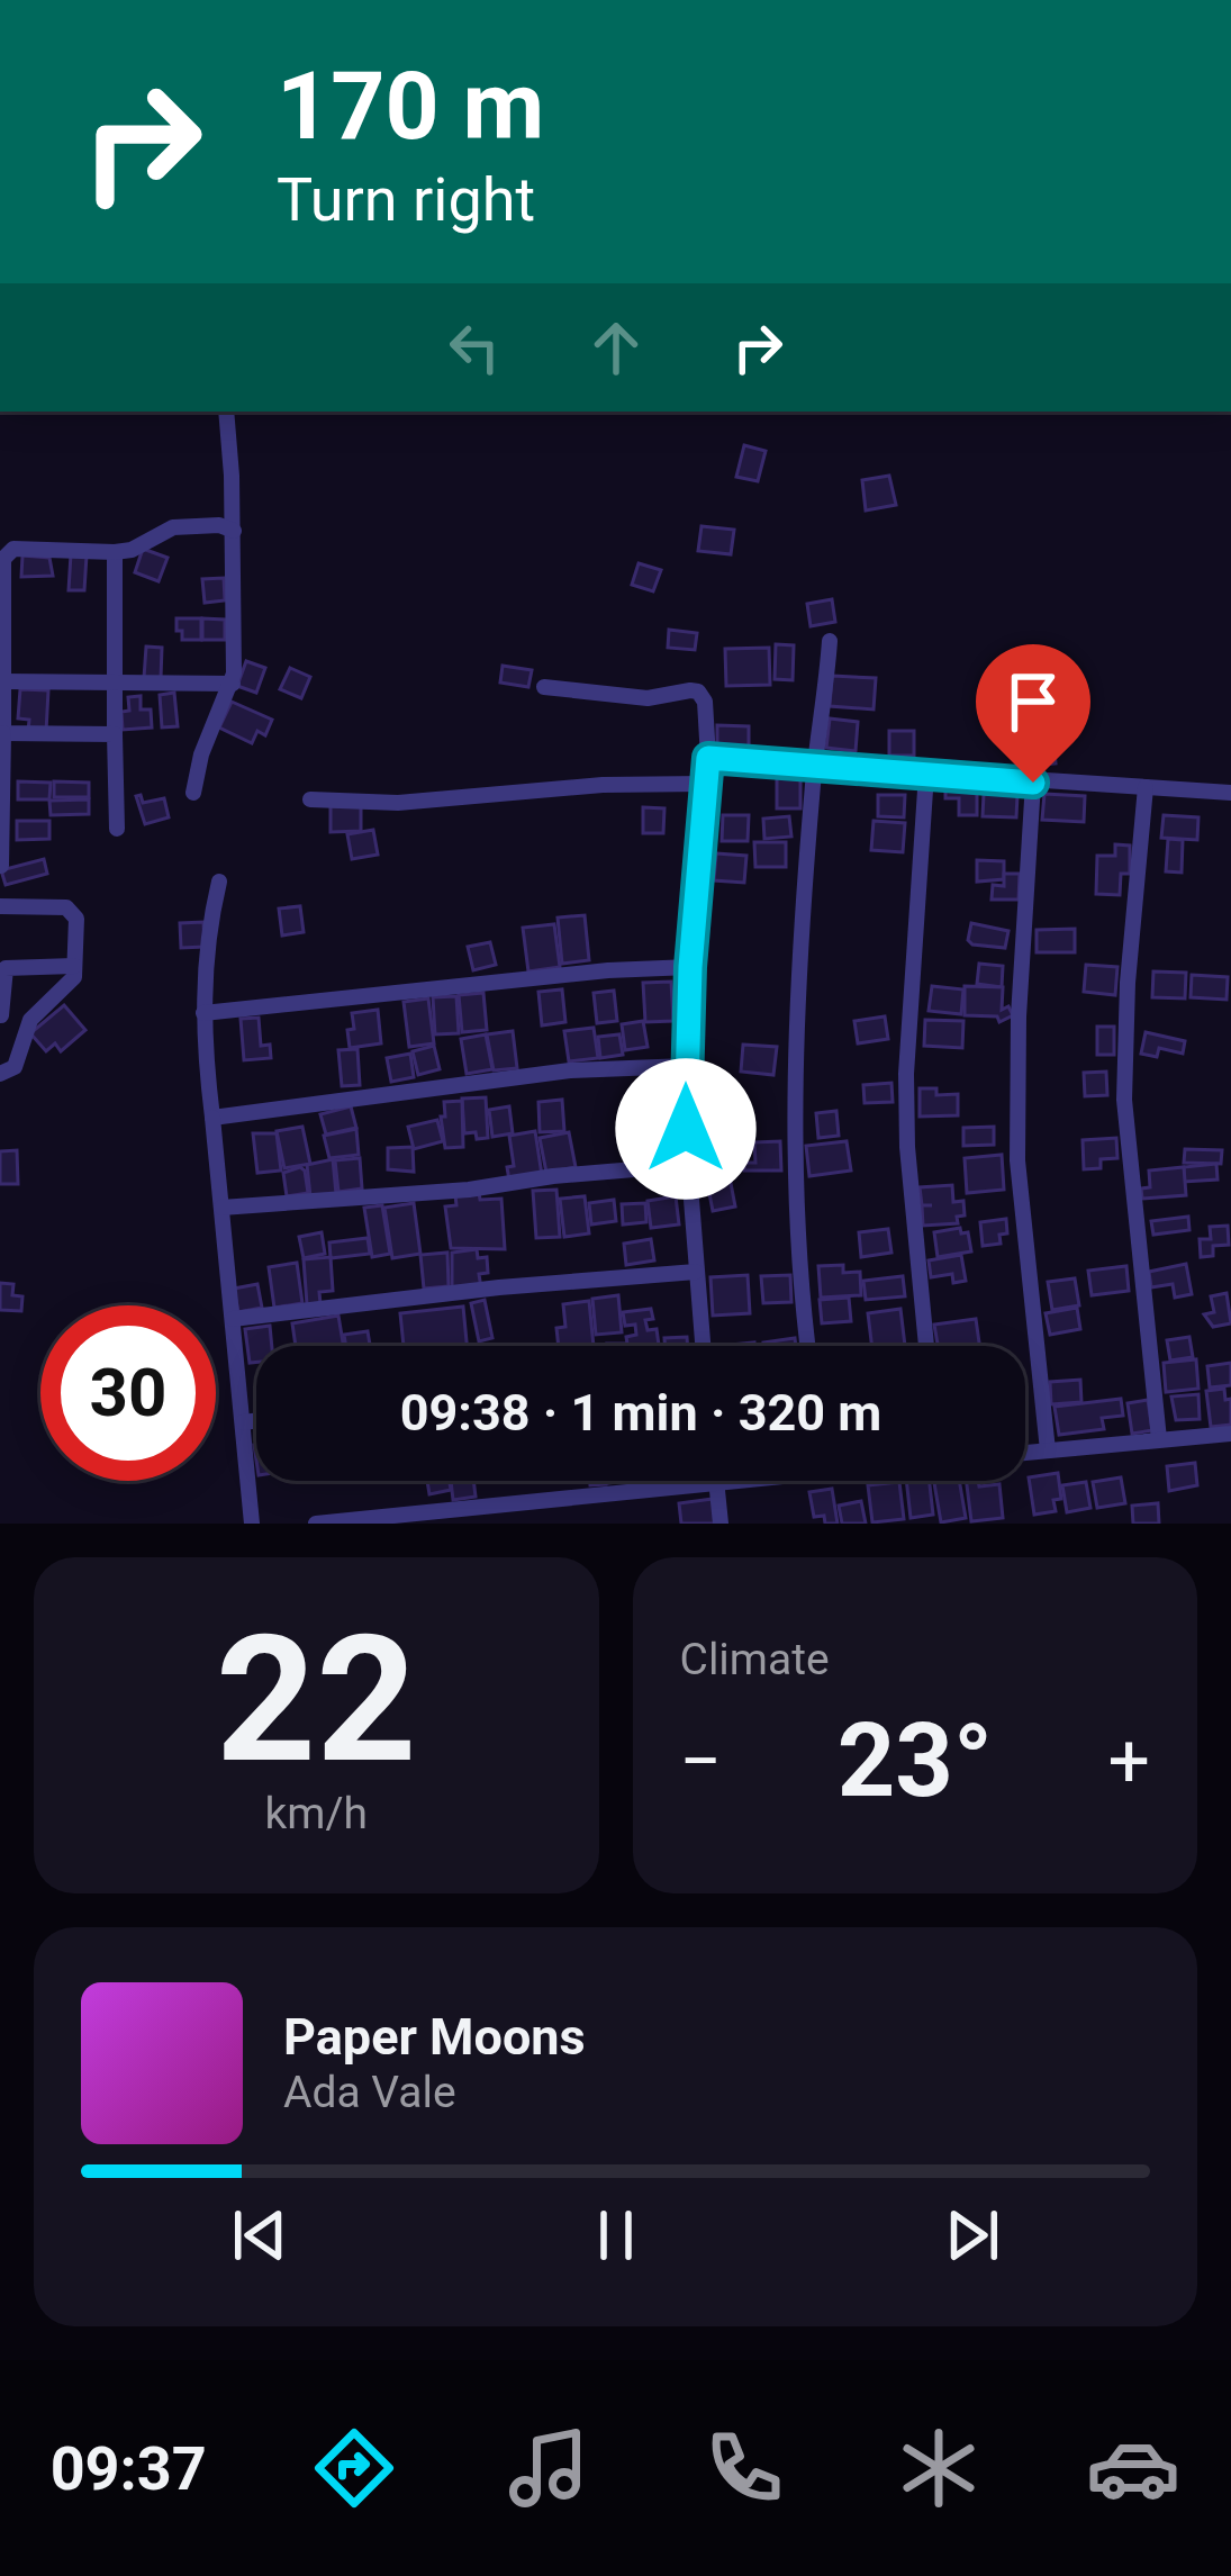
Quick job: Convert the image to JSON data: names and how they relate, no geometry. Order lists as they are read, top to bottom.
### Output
{
  "page": {
    "turn": ["170 m", "Turn right"],
    "limit": "30",
    "trip": "09:38 · 1 min · 320 m",
    "tile": [
      ["22", "km/h"],
      "Climate"
    ],
    "heat": ["−", "23°", "+"],
    "song": ["Paper Moons", "Ada Vale"],
    "tabs": "09:37"
  }
}
